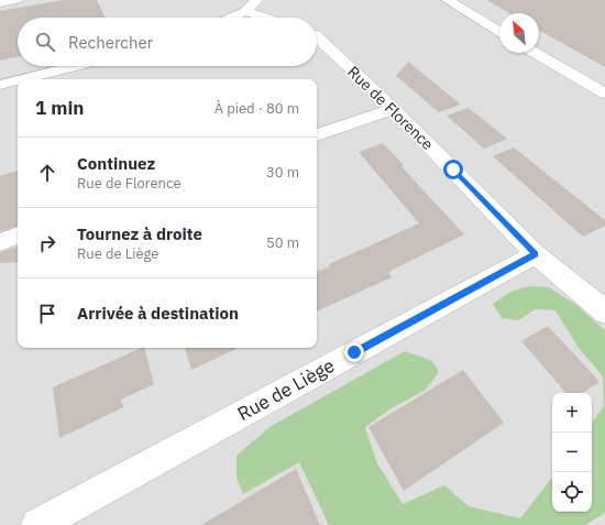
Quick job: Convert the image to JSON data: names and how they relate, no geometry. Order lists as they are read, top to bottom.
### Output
{
  "streets": {
    "street": ["Rue de Florence", "Rue de Liège"]
  },
  "crossings": [
    ["Rue de Florence", "Rue de Liège"]
  ],
  "north": "top left",
  "page": {
    "search": "Rechercher",
    "heading": ["1 min", "À pied · 80 m"],
    "list": [
      ["Continuez", "Rue de Florence", "30 m"],
      ["Tournez à droite", "Rue de Liège", "50 m"],
      "Arrivée à destination"
    ],
    "map_buttons": ["+", "−"]
  }
}
